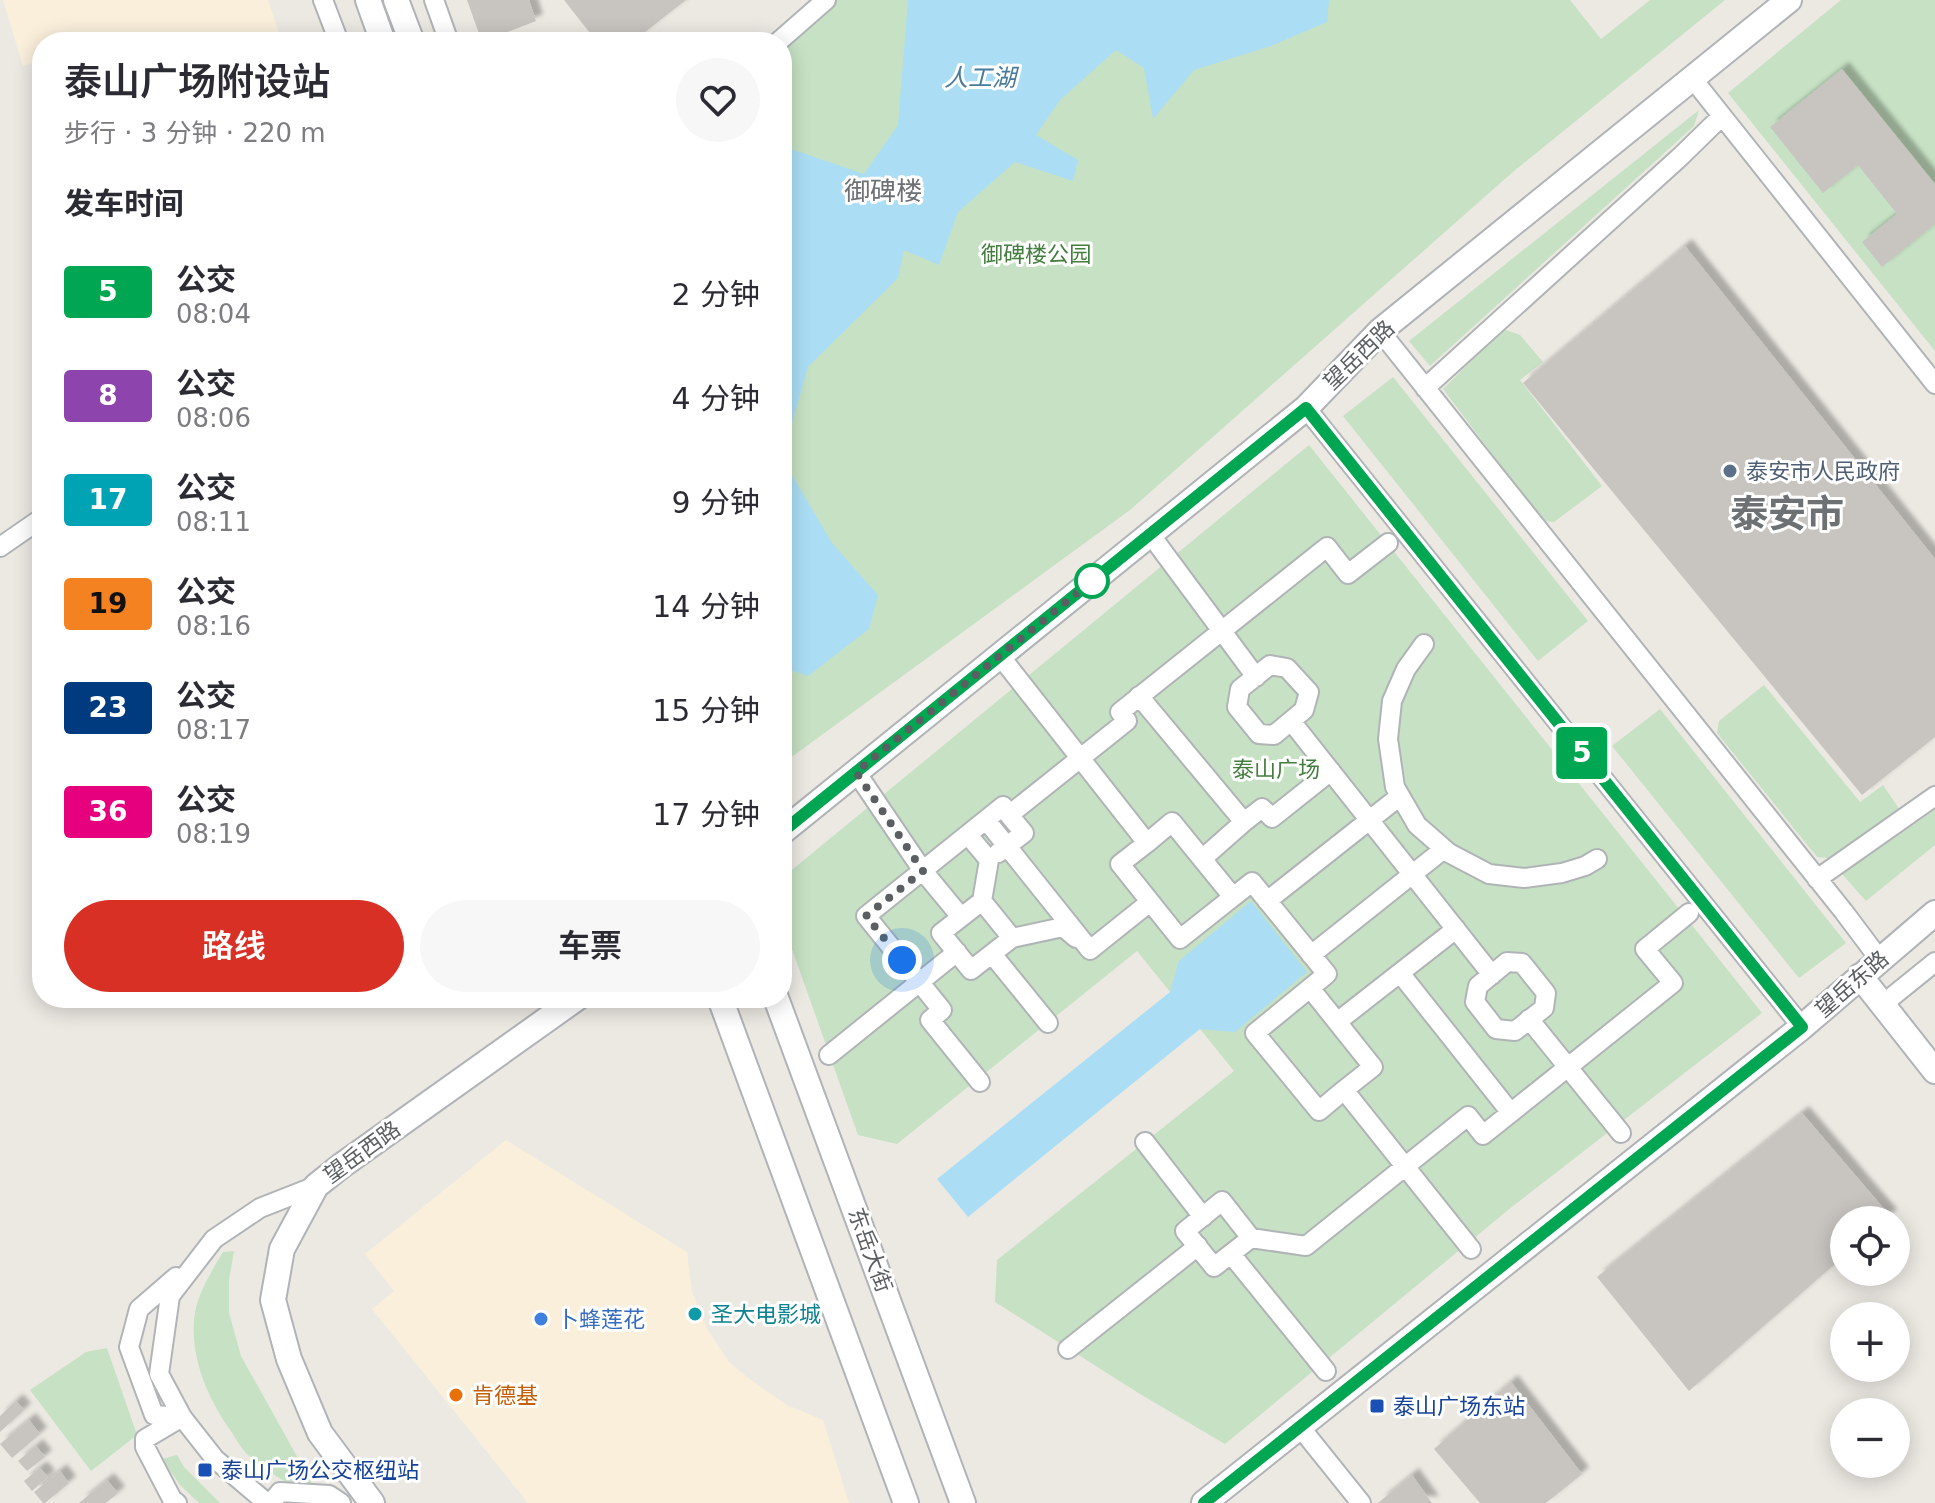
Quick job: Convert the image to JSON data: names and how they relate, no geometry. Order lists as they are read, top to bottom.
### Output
{
  "streets": {
    "street": ["望岳西路", "望岳东路", "东岳大街"]
  },
  "districts": ["御碑楼", "泰安市"],
  "water": ["人工湖"],
  "parks": ["御碑楼公园", "泰山广场"],
  "places": {
    "other": [
      "泰安市人民政府",
      "圣大电影城",
      "卜蜂莲花",
      "肯德基"
    ],
    "transit": ["泰山广场东站", "泰山广场公交枢纽站"]
  },
  "lines": ["bus line 5"],
  "page": {
    "on_map": "5",
    "heading": [
      ["泰山广场附设站", "步行 · 3 分钟 · 220 m"],
      "发车时间"
    ],
    "list": [
      {
        "mark": "5",
        "name": "公交",
        "note": "08:04",
        "value": "2 分钟"
      },
      {
        "mark": "8",
        "name": "公交",
        "note": "08:06",
        "value": "4 分钟"
      },
      {
        "mark": "17",
        "name": "公交",
        "note": "08:11",
        "value": "9 分钟"
      },
      {
        "mark": "19",
        "name": "公交",
        "note": "08:16",
        "value": "14 分钟"
      },
      {
        "mark": "23",
        "name": "公交",
        "note": "08:17",
        "value": "15 分钟"
      },
      {
        "mark": "36",
        "name": "公交",
        "note": "08:19",
        "value": "17 分钟"
      }
    ],
    "buttons": ["路线", "车票"],
    "map_buttons": ["+", "−"]
  }
}
